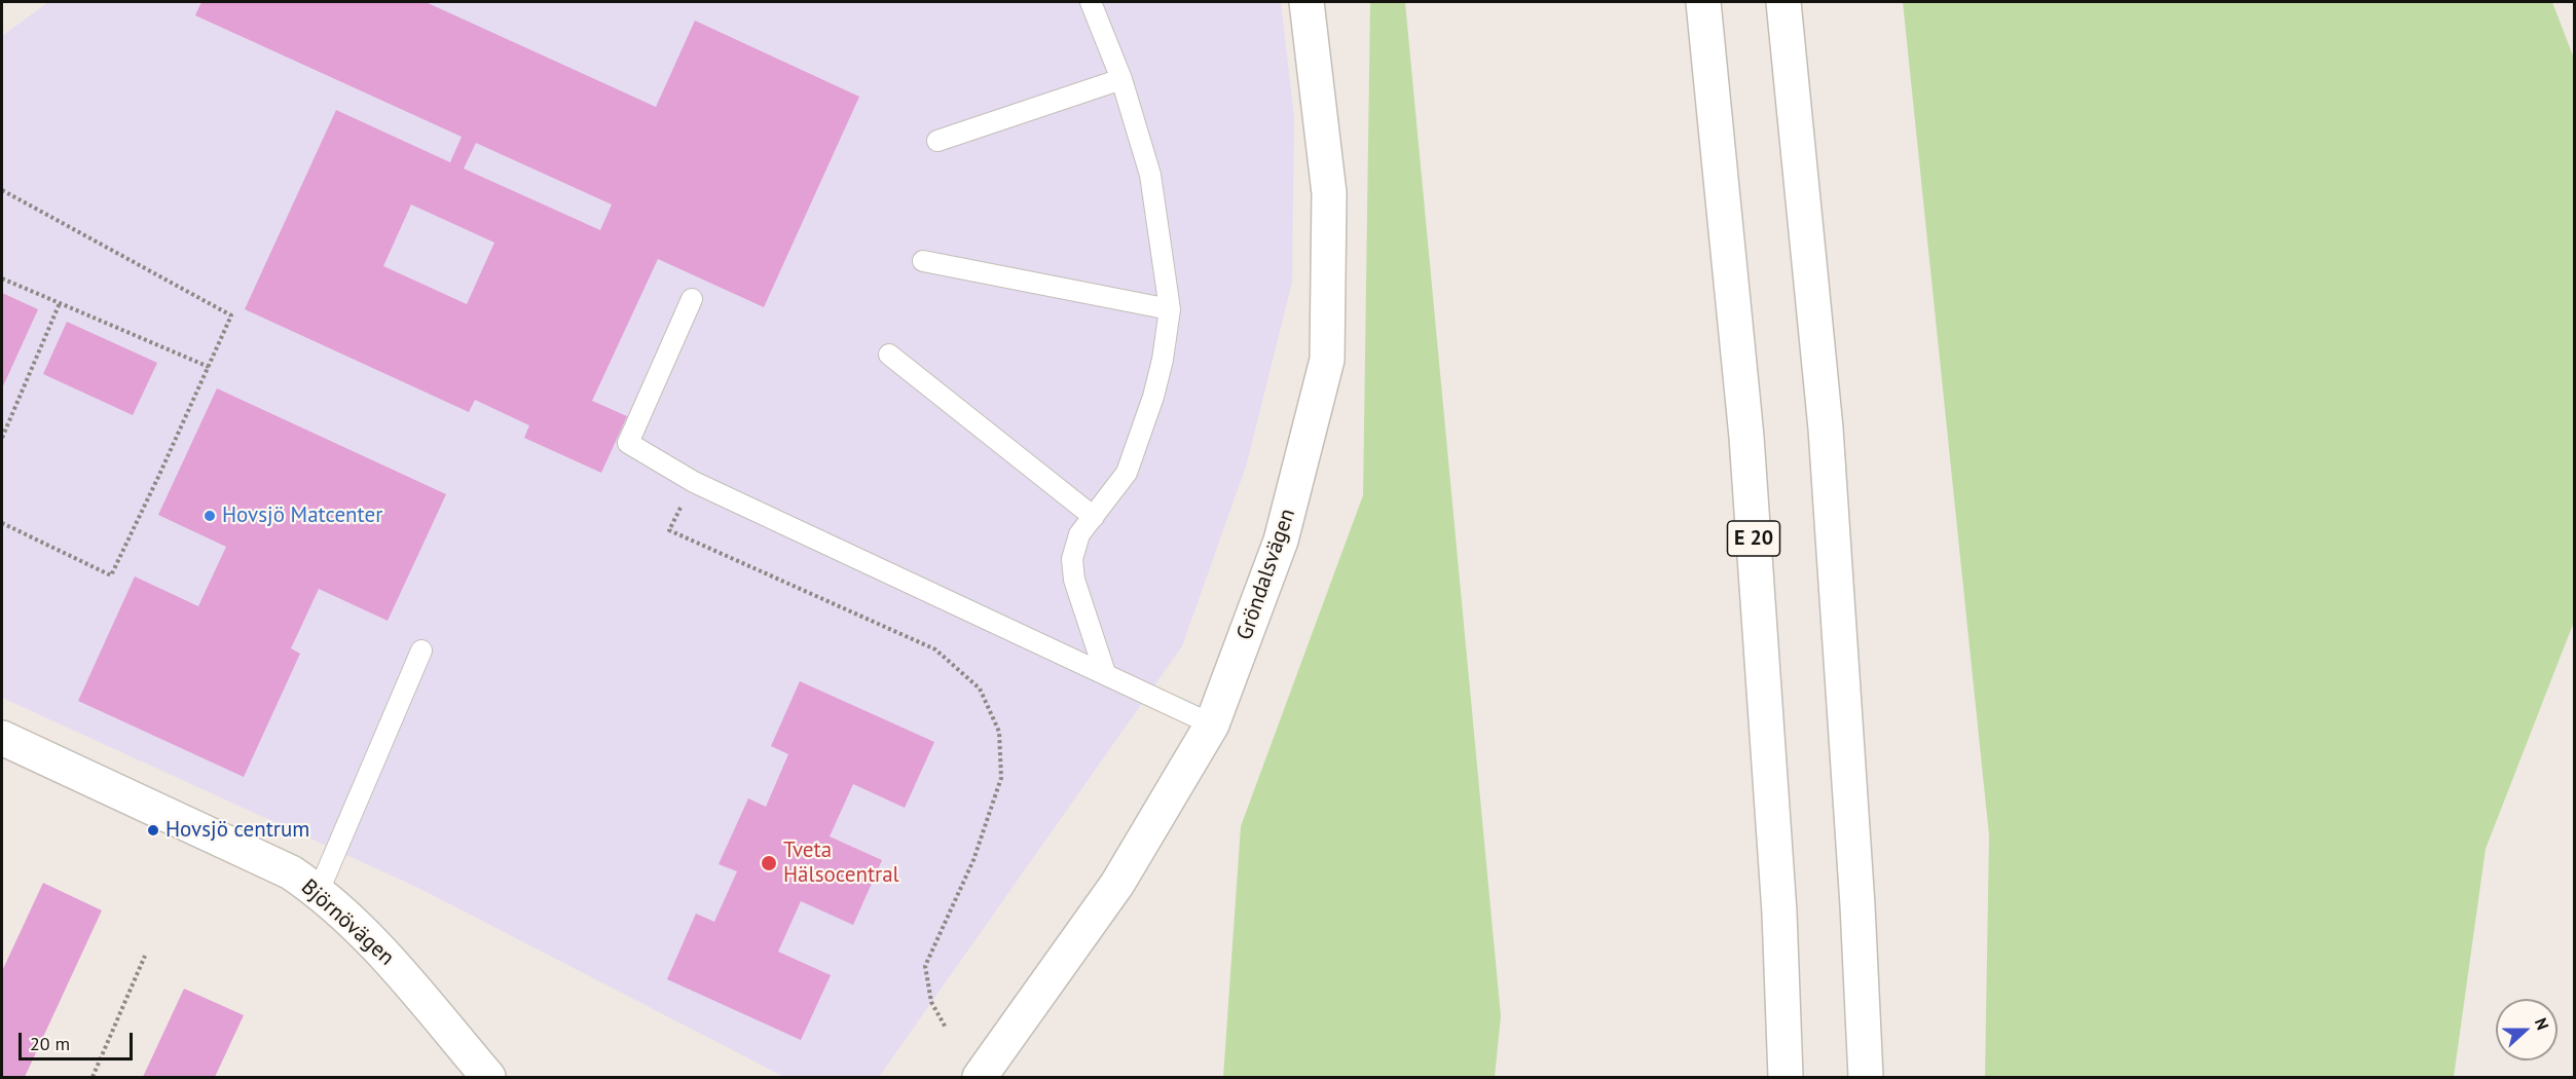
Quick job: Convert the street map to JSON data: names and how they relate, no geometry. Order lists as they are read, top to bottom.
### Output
{
  "streets": {
    "main road": ["E 20", "Gröndalsvägen", "Björnövägen"]
  },
  "places": ["Hovsjö Matcenter", "Hovsjö centrum", "Tveta Hälsocentral"],
  "scale_bar": "20 m",
  "north": "right"
}
